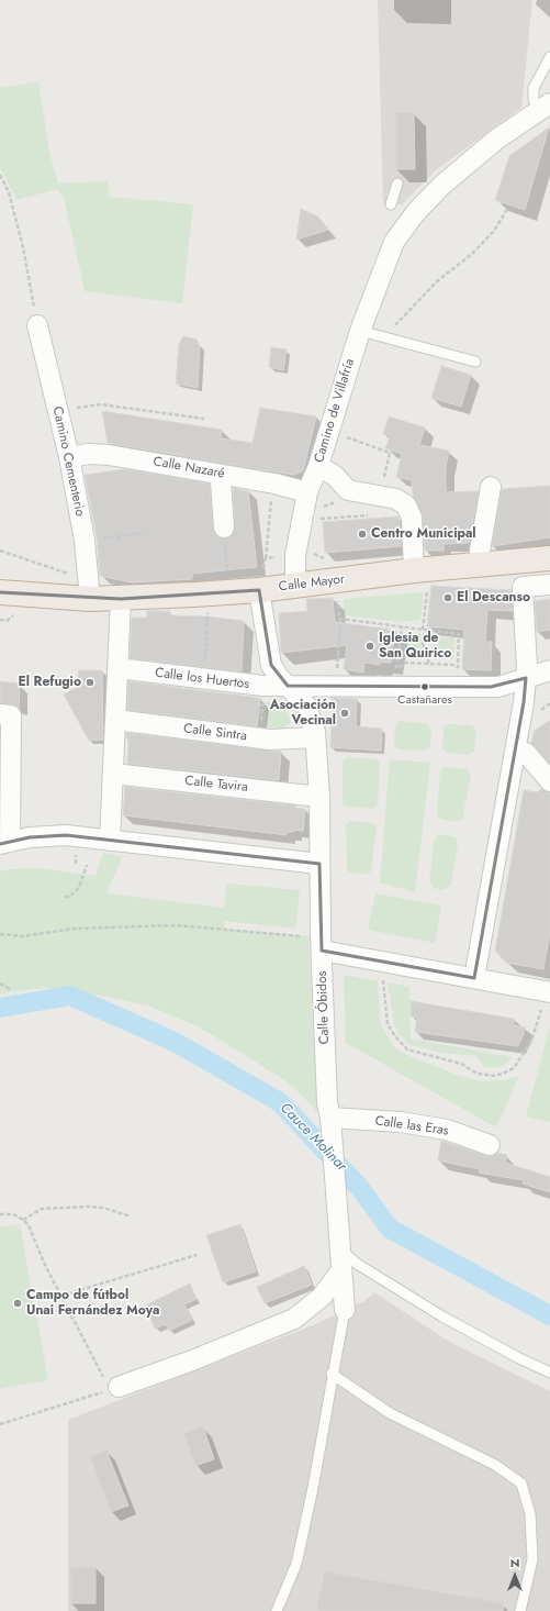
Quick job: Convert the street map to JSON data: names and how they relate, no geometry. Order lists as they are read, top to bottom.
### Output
{
  "streets": {
    "highway": ["Calle Mayor"],
    "street": [
      "Camino de Villafría",
      "Camino Cementerio",
      "Calle Nazaré",
      "Calle los Huertos",
      "Calle Sintra",
      "Calle Tavira",
      "Calle Óbidos",
      "Calle las Eras"
    ]
  },
  "crossings": [
    ["Camino de Villafría", "Calle Nazaré"],
    ["Camino de Villafría", "Calle Mayor"],
    ["Camino Cementerio", "Calle Nazaré"],
    ["Camino Cementerio", "Calle Mayor"],
    ["Calle Mayor", "Calle Óbidos"],
    ["Calle los Huertos", "Calle Óbidos"],
    ["Calle Sintra", "Calle Óbidos"],
    ["Calle Tavira", "Calle Óbidos"],
    ["Calle Óbidos", "Calle las Eras"]
  ],
  "water": ["Cauce Molinar"],
  "places": [
    "Centro Municipal",
    "El Descanso",
    "Iglesia de San Quirico",
    "El Refugio",
    "Castañares",
    "Asociación Vecinal",
    "Campo de fútbol Unai Fernández Moya"
  ],
  "north": "top"
}
